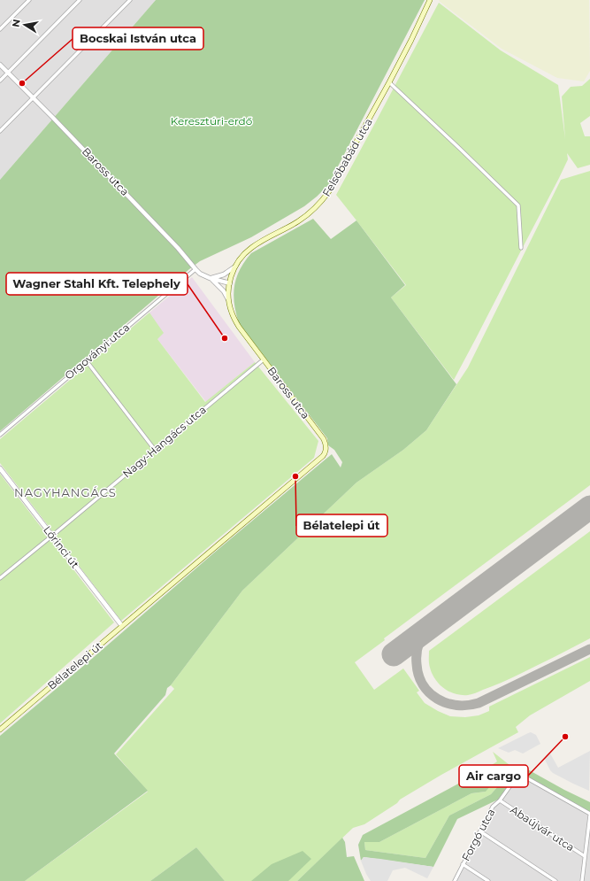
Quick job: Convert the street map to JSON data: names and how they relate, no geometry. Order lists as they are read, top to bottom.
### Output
{
  "streets": {
    "main road": ["Felsőbabád utca", "Baross utca", "Bélatelepi út"],
    "street": [
      "Orgoványi utca",
      "Nagy-Hangács utca",
      "Lőrinci út",
      "Abaújvár utca",
      "Forgó utca"
    ]
  },
  "crossings": [
    ["Felsőbabád utca", "Baross utca"],
    ["Baross utca", "Orgoványi utca"],
    ["Baross utca", "Nagy-Hangács utca"],
    ["Baross utca", "Bélatelepi út"],
    ["Nagy-Hangács utca", "Lőrinci út"],
    ["Lőrinci út", "Bélatelepi út"],
    ["Abaújvár utca", "Forgó utca"]
  ],
  "districts": ["NAGYHANGÁCS"],
  "parks": ["Keresztúri-erdő"],
  "places": [
    "Bocskai István utca",
    "Wagner Stahl Kft. Telephely",
    "Bélatelepi út",
    "Air cargo"
  ],
  "north": "left"
}
